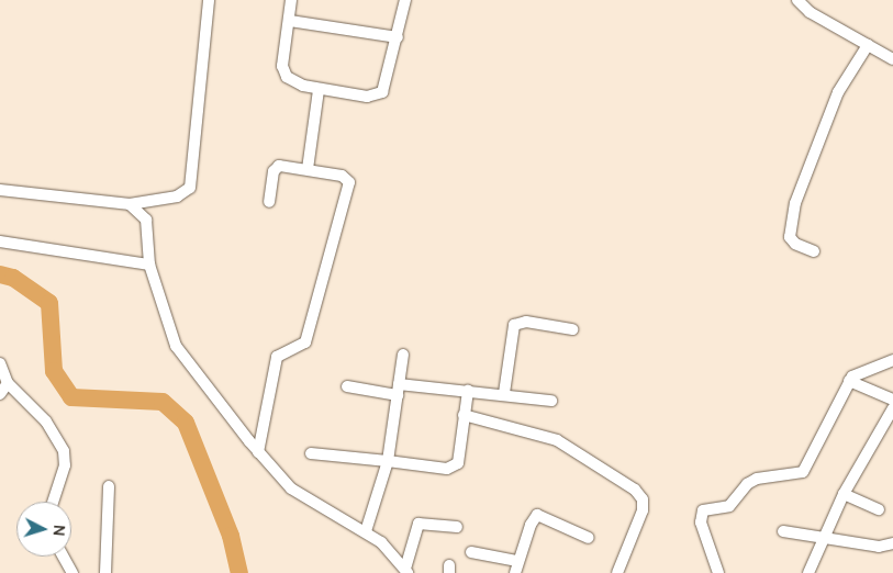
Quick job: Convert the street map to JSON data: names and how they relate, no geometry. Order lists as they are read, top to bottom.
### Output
{
  "north": "right"
}
